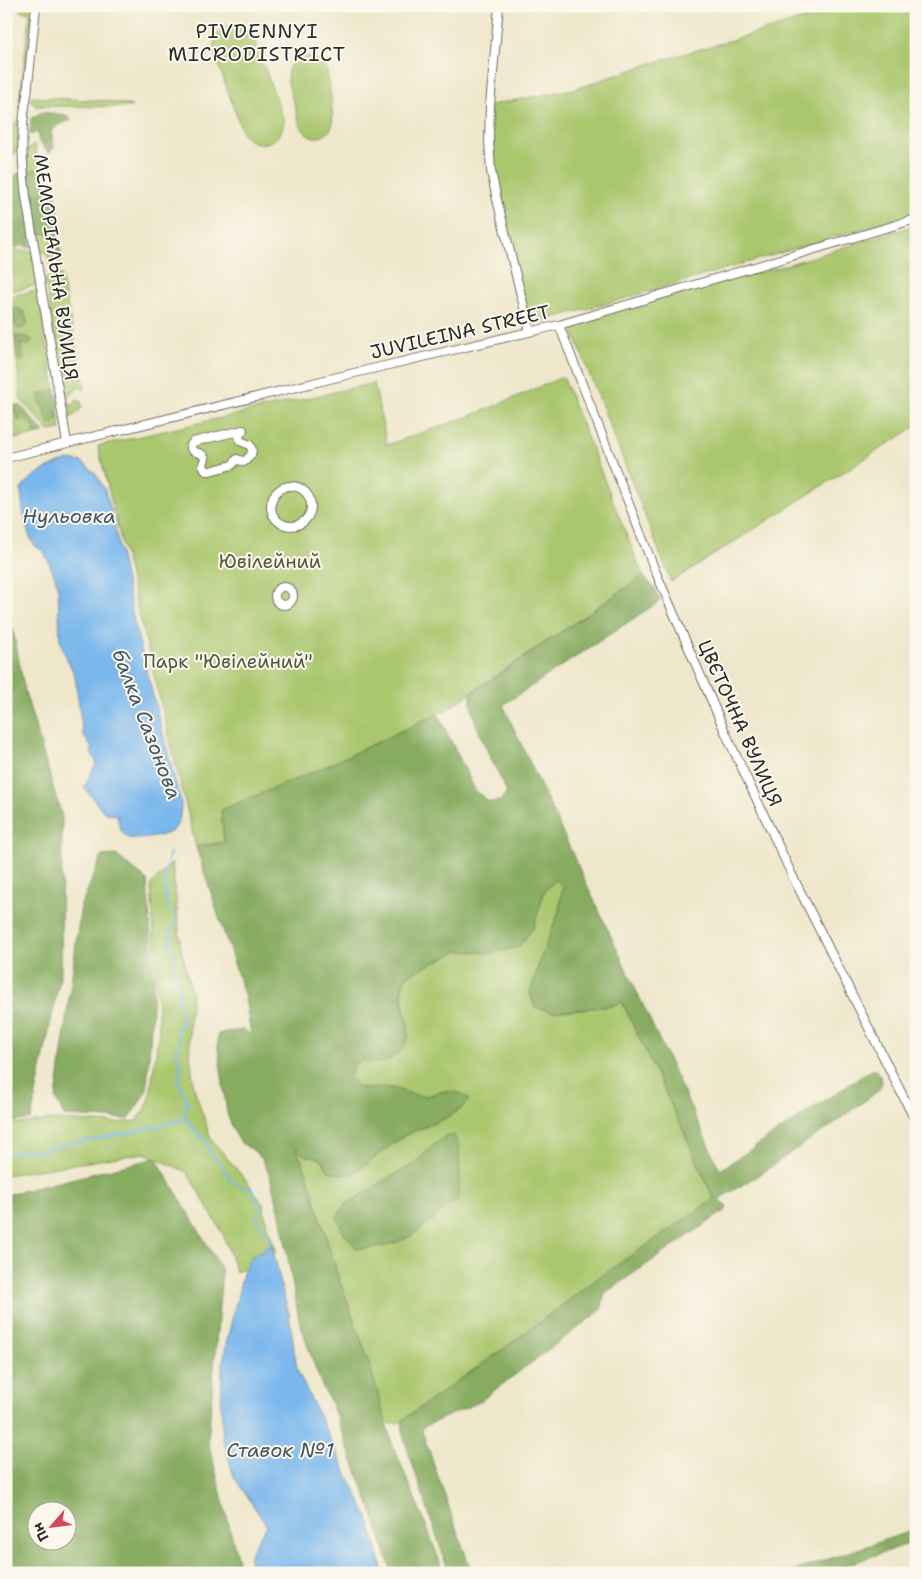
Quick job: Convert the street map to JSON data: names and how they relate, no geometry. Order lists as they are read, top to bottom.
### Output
{
  "streets": {
    "street": ["МЕМОРІАЛЬНА ВУЛИЦЯ", "JUVILEINA STREET", "ЦВЄТОЧНА ВУЛИЦЯ"]
  },
  "crossings": [
    ["МЕМОРІАЛЬНА ВУЛИЦЯ", "JUVILEINA STREET"],
    ["JUVILEINA STREET", "ЦВЄТОЧНА ВУЛИЦЯ"]
  ],
  "districts": ["PIVDENNYI MICRODISTRICT"],
  "water": ["Нульовка", "балка Сазонова", "Ставок №1"],
  "parks": ["Ювілейний", "Парк \"Ювілейний\""],
  "north": "bottom left"
}
